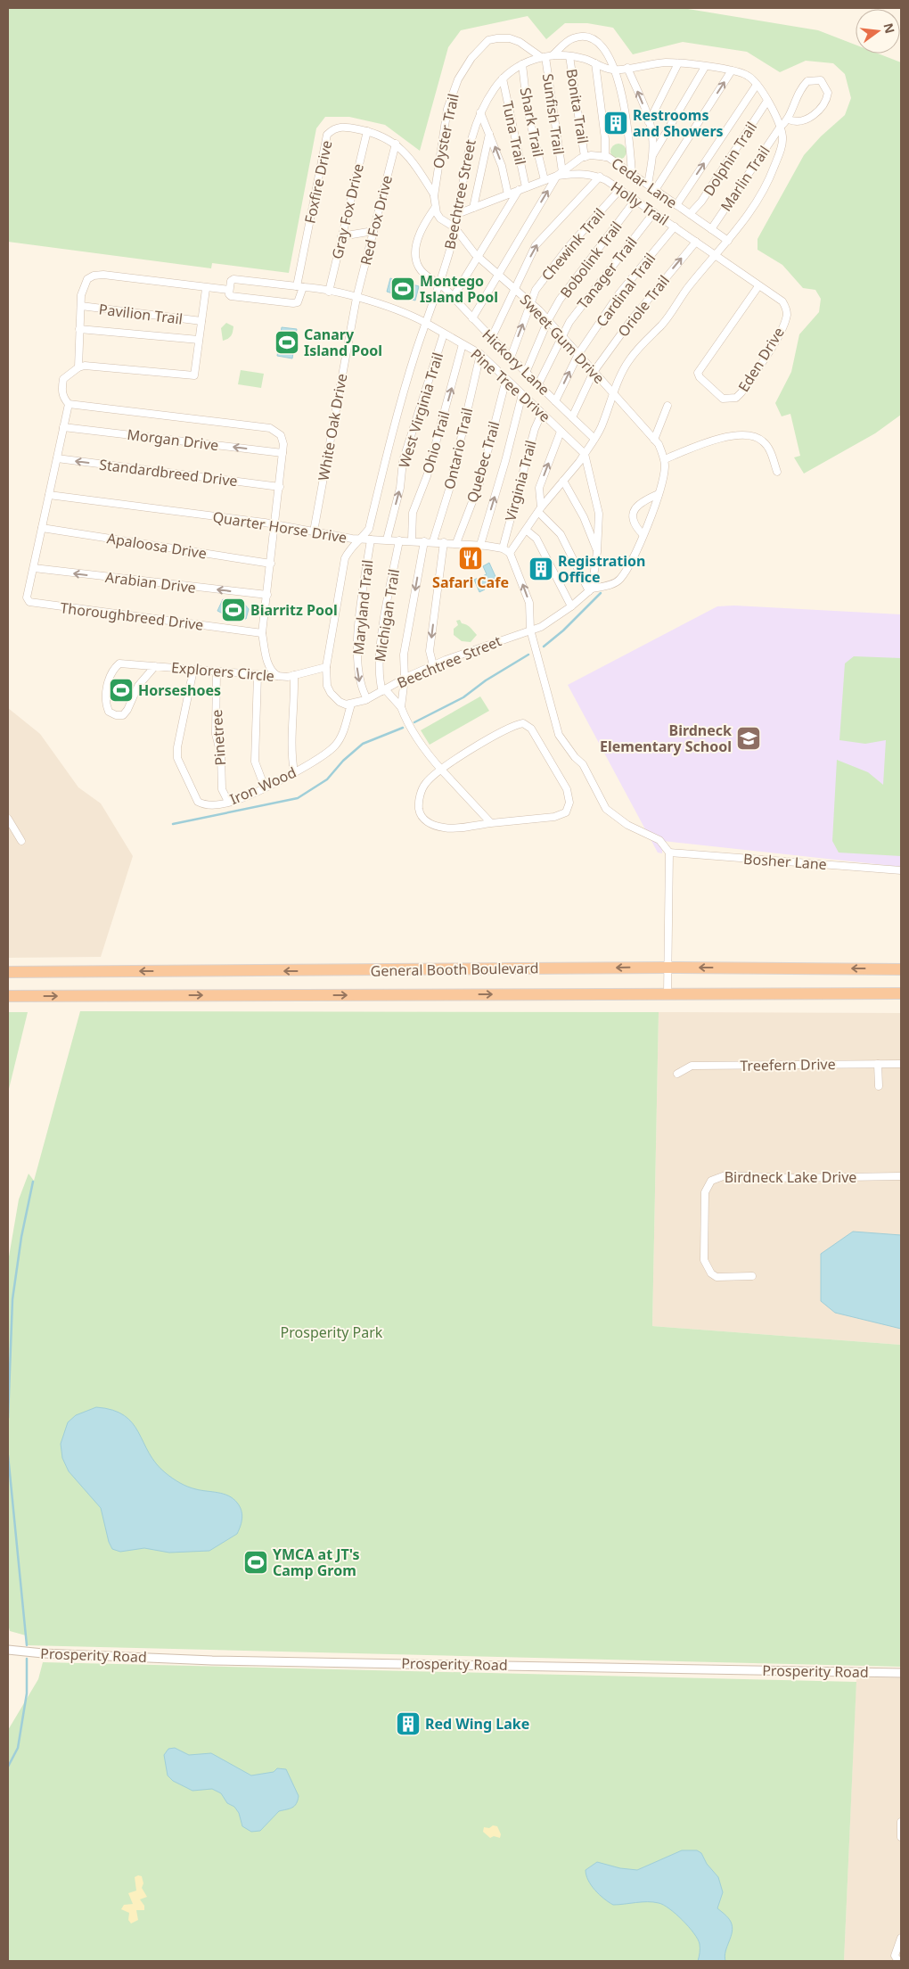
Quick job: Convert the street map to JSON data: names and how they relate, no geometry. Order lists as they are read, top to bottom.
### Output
{
  "streets": {
    "highway": ["General Booth Boulevard"],
    "street": [
      "Bonita Trail",
      "Sunfish Trail",
      "Shark Trail",
      "Oyster Trail",
      "Tuna Trail",
      "Dolphin Trail",
      "Marlin Trail",
      "Foxfire Drive",
      "Cedar Lane",
      "Beechtree Street",
      "Holly Trail",
      "Gray Fox Drive",
      "Red Fox Drive",
      "Chewink Trail",
      "Bobolink Trail",
      "Tanager Trail",
      "Cardinal Trail",
      "Oriole Trail",
      "Pavilion Trail",
      "Sweet Gum Drive",
      "Eden Drive",
      "Hickory Lane",
      "Pine Tree Drive",
      "West Virginia Trail",
      "White Oak Drive",
      "Morgan Drive",
      "Ohio Trail",
      "Ontario Trail",
      "Quebec Trail",
      "Standardbreed Drive",
      "Virginia Trail",
      "Quarter Horse Drive",
      "Apaloosa Drive",
      "Arabian Drive",
      "Maryland Trail",
      "Michigan Trail",
      "Thoroughbreed Drive",
      "Explorers Circle",
      "Pinetree",
      "Iron Wood",
      "Bosher Lane",
      "Treefern Drive",
      "Birdneck Lake Drive",
      "Prosperity Road"
    ]
  },
  "crossings": [
    ["Bonita Trail", "Cedar Lane"],
    ["Bonita Trail", "Beechtree Street"],
    ["Sunfish Trail", "Oyster Trail"],
    ["Sunfish Trail", "Beechtree Street"],
    ["Sunfish Trail", "Holly Trail"],
    ["Shark Trail", "Beechtree Street"],
    ["Oyster Trail", "Foxfire Drive"],
    ["Oyster Trail", "Beechtree Street"],
    ["Oyster Trail", "Hickory Lane"],
    ["Tuna Trail", "Beechtree Street"],
    ["Dolphin Trail", "Cedar Lane"],
    ["Dolphin Trail", "Beechtree Street"],
    ["Marlin Trail", "Cedar Lane"],
    ["Marlin Trail", "Beechtree Street"],
    ["Foxfire Drive", "Gray Fox Drive"],
    ["Foxfire Drive", "Red Fox Drive"],
    ["Foxfire Drive", "Pine Tree Drive"],
    ["Cedar Lane", "Beechtree Street"],
    ["Beechtree Street", "Holly Trail"],
    ["Beechtree Street", "Sweet Gum Drive"],
    ["Beechtree Street", "Eden Drive"],
    ["Beechtree Street", "Hickory Lane"],
    ["Beechtree Street", "Pine Tree Drive"],
    ["Beechtree Street", "Quarter Horse Drive"],
    ["Beechtree Street", "Maryland Trail"],
    ["Beechtree Street", "Michigan Trail"],
    ["Beechtree Street", "Explorers Circle"],
    ["Beechtree Street", "Iron Wood"],
    ["Holly Trail", "Chewink Trail"],
    ["Holly Trail", "Bobolink Trail"],
    ["Holly Trail", "Tanager Trail"],
    ["Holly Trail", "Cardinal Trail"],
    ["Holly Trail", "Oriole Trail"],
    ["Holly Trail", "Eden Drive"],
    ["Gray Fox Drive", "Pine Tree Drive"],
    ["Red Fox Drive", "Pine Tree Drive"],
    ["Red Fox Drive", "White Oak Drive"],
    ["Chewink Trail", "Sweet Gum Drive"],
    ["Chewink Trail", "Hickory Lane"],
    ["Bobolink Trail", "Sweet Gum Drive"],
    ["Bobolink Trail", "Hickory Lane"],
    ["Tanager Trail", "Sweet Gum Drive"],
    ["Tanager Trail", "Hickory Lane"],
    ["Cardinal Trail", "Sweet Gum Drive"],
    ["Cardinal Trail", "Hickory Lane"],
    ["Oriole Trail", "Sweet Gum Drive"],
    ["Oriole Trail", "Hickory Lane"],
    ["Pine Tree Drive", "West Virginia Trail"],
    ["Pine Tree Drive", "White Oak Drive"],
    ["Pine Tree Drive", "Ohio Trail"],
    ["Pine Tree Drive", "Ontario Trail"],
    ["Pine Tree Drive", "Quebec Trail"],
    ["Pine Tree Drive", "Virginia Trail"],
    ["West Virginia Trail", "Quarter Horse Drive"],
    ["White Oak Drive", "Quarter Horse Drive"],
    ["Morgan Drive", "Thoroughbreed Drive"],
    ["Ohio Trail", "Quarter Horse Drive"],
    ["Ontario Trail", "Quarter Horse Drive"],
    ["Quebec Trail", "Quarter Horse Drive"],
    ["Standardbreed Drive", "Thoroughbreed Drive"],
    ["Virginia Trail", "Quarter Horse Drive"],
    ["Quarter Horse Drive", "Maryland Trail"],
    ["Quarter Horse Drive", "Michigan Trail"],
    ["Quarter Horse Drive", "Thoroughbreed Drive"],
    ["Apaloosa Drive", "Thoroughbreed Drive"],
    ["Arabian Drive", "Thoroughbreed Drive"],
    ["Explorers Circle", "Pinetree"],
    ["Explorers Circle", "Iron Wood"],
    ["Pinetree", "Iron Wood"]
  ],
  "one_way": [
    "Oriole Trail",
    "West Virginia Trail",
    "Ohio Trail",
    "Arabian Drive"
  ],
  "parks": ["Prosperity Park"],
  "places": {
    "building": ["Restrooms and Showers", "Registration Office", "Red Wing Lake"],
    "sports": [
      "Montego Island Pool",
      "Canary Island Pool",
      "Biarritz Pool",
      "Horseshoes",
      "YMCA at JT's Camp Grom"
    ],
    "restaurant": ["Safari Cafe"],
    "school or university": ["Birdneck Elementary School"]
  },
  "north": "right"
}
